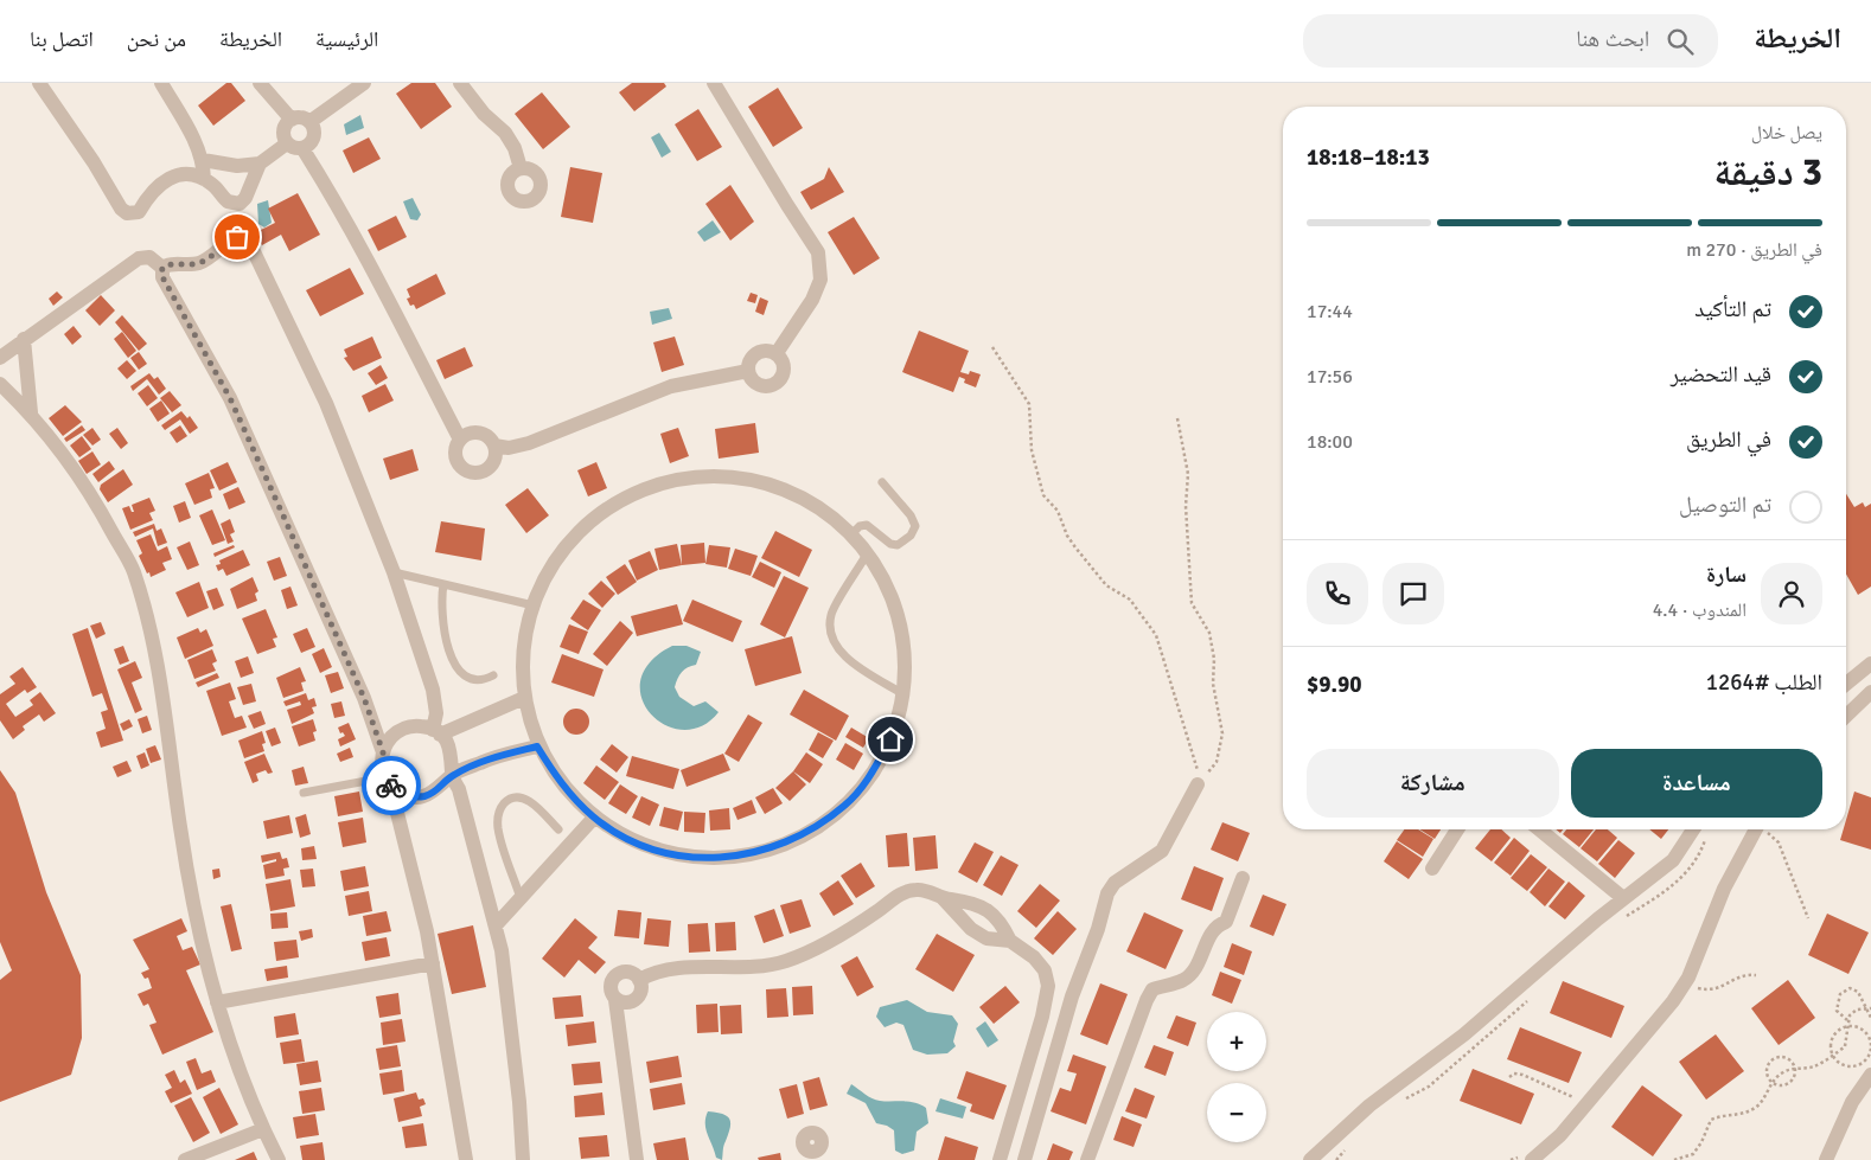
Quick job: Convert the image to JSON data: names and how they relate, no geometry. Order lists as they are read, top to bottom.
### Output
{
  "page": {
    "header": "الخريطة",
    "search": "ابحث هنا",
    "nav": [
      "الرئيسية",
      "الخريطة",
      "من نحن",
      "اتصل بنا"
    ],
    "heading": ["3 دقيقة", "يصل خلال", "18:13–18:18"],
    "panel": [
      "سارة",
      "المندوب · 4.4",
      "الطلب #1264",
      "$9.90"
    ],
    "bar": "في الطريق · 270 m",
    "list": [
      ["تم التأكيد", "17:44"],
      ["قيد التحضير", "17:56"],
      ["في الطريق", "18:00"],
      "تم التوصيل"
    ],
    "buttons": ["مساعدة", "مشاركة"],
    "map_buttons": ["+", "−"]
  }
}
